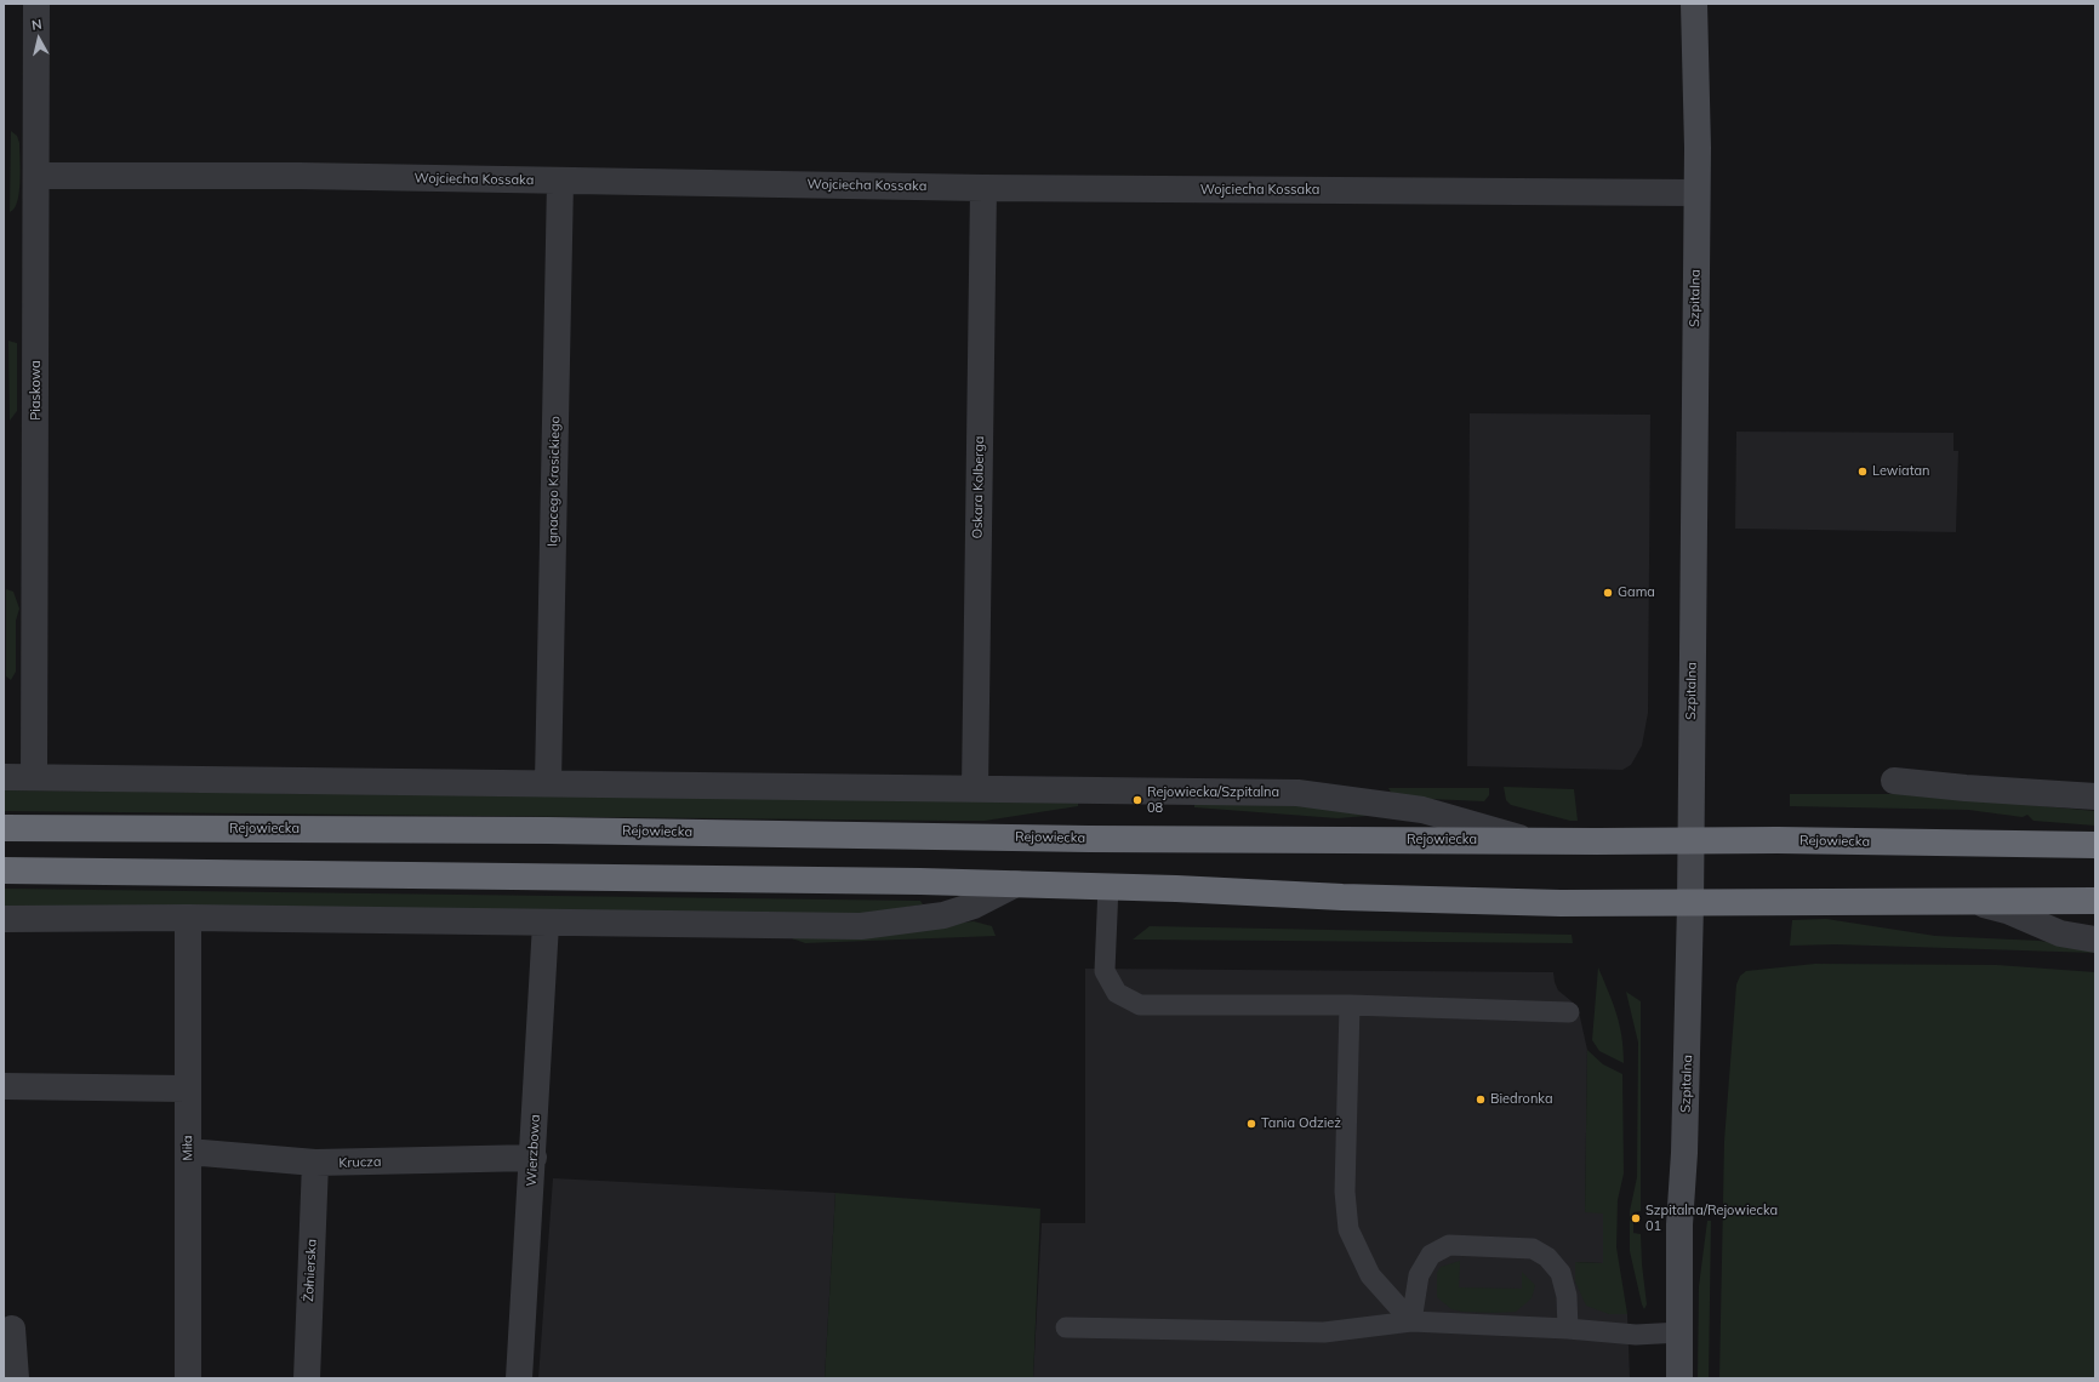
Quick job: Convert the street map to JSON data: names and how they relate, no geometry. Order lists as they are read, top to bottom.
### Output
{
  "streets": {
    "highway": ["Rejowiecka"],
    "street": [
      "Wojciecha Kossaka",
      "Szpitalna",
      "Piaskowa",
      "Ignacego Krasickiego",
      "Oskara Kolberga",
      "Miła",
      "Wierzbowa",
      "Krucza",
      "Żołnierska"
    ]
  },
  "crossings": [
    ["Wojciecha Kossaka", "Szpitalna"],
    ["Wojciecha Kossaka", "Piaskowa"],
    ["Wojciecha Kossaka", "Ignacego Krasickiego"],
    ["Wojciecha Kossaka", "Oskara Kolberga"],
    ["Szpitalna", "Rejowiecka"],
    ["Miła", "Krucza"],
    ["Wierzbowa", "Krucza"],
    ["Krucza", "Żołnierska"]
  ],
  "places": [
    "Lewiatan",
    "Gama",
    "Rejowiecka/Szpitalna 08",
    "Biedronka",
    "Tania Odzież",
    "Szpitalna/Rejowiecka 01"
  ],
  "north": "top"
}
